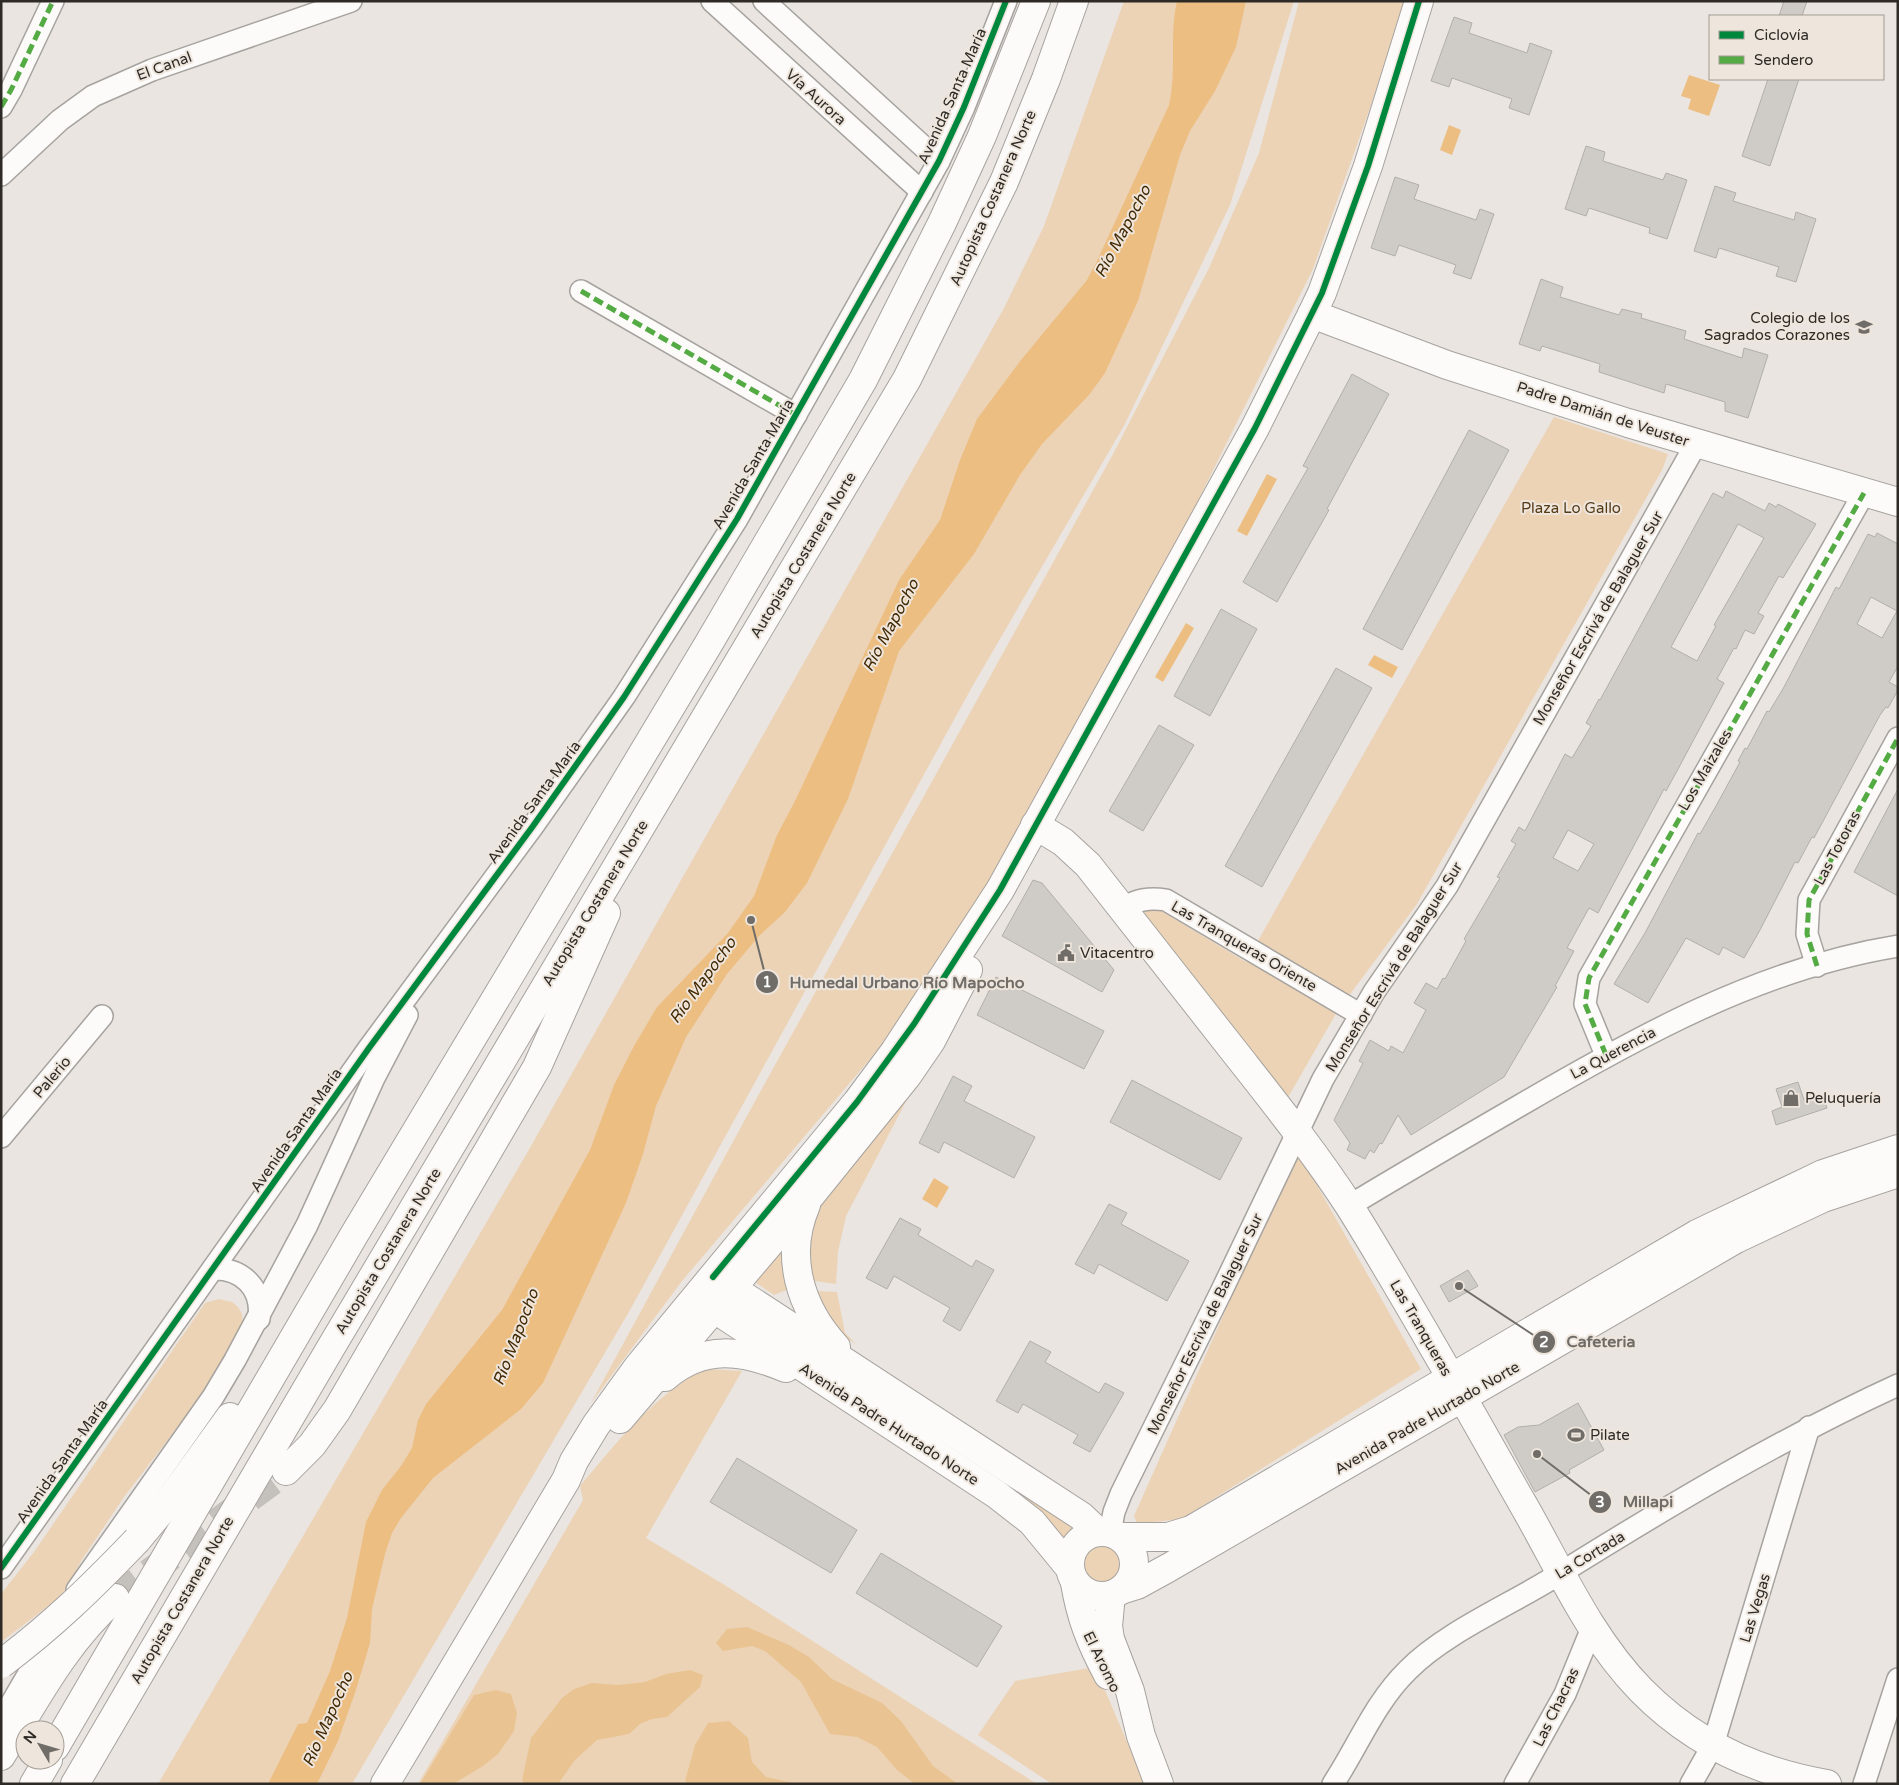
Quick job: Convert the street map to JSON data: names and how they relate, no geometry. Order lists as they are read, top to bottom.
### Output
{
  "streets": {
    "main road": [
      "Autopista Costanera Norte",
      "Padre Damián de Veuster",
      "Las Tranqueras",
      "Avenida Padre Hurtado Norte",
      "El Aromo"
    ],
    "street": [
      "El Canal",
      "Avenida Santa María",
      "Vía Aurora",
      "Monseñor Escrivá de Balaguer Sur",
      "Los Maizales",
      "Las Totoras",
      "Las Tranqueras Oriente",
      "La Querencia",
      "Palerio",
      "La Cortada",
      "Las Vegas",
      "Las Chacras"
    ]
  },
  "crossings": [
    ["Avenida Santa María", "Vía Aurora"],
    ["Padre Damián de Veuster", "Monseñor Escrivá de Balaguer Sur"],
    ["Padre Damián de Veuster", "Los Maizales"],
    ["Monseñor Escrivá de Balaguer Sur", "Las Tranqueras Oriente"],
    ["Monseñor Escrivá de Balaguer Sur", "Las Tranqueras"],
    ["Monseñor Escrivá de Balaguer Sur", "Avenida Padre Hurtado Norte"],
    ["Monseñor Escrivá de Balaguer Sur", "El Aromo"],
    ["Los Maizales", "La Querencia"],
    ["Las Totoras", "La Querencia"],
    ["Las Tranqueras Oriente", "Las Tranqueras"],
    ["La Querencia", "Las Tranqueras"],
    ["Las Tranqueras", "Avenida Padre Hurtado Norte"],
    ["Las Tranqueras", "La Cortada"],
    ["Las Tranqueras", "Las Vegas"],
    ["Las Tranqueras", "Las Chacras"],
    ["Avenida Padre Hurtado Norte", "El Aromo"],
    ["La Cortada", "Las Vegas"]
  ],
  "water": ["Río Mapocho"],
  "parks": ["Plaza Lo Gallo"],
  "places": {
    "school or university": ["Colegio de los Sagrados Corazones"],
    "other": ["Humedal Urbano Río Mapocho", "Cafeteria", "Millapi"],
    "public building": ["Vitacentro"],
    "shop": ["Peluquería"],
    "sports": ["Pilate"]
  },
  "legend": ["Ciclovía", "Sendero"],
  "north": "top left"
}
